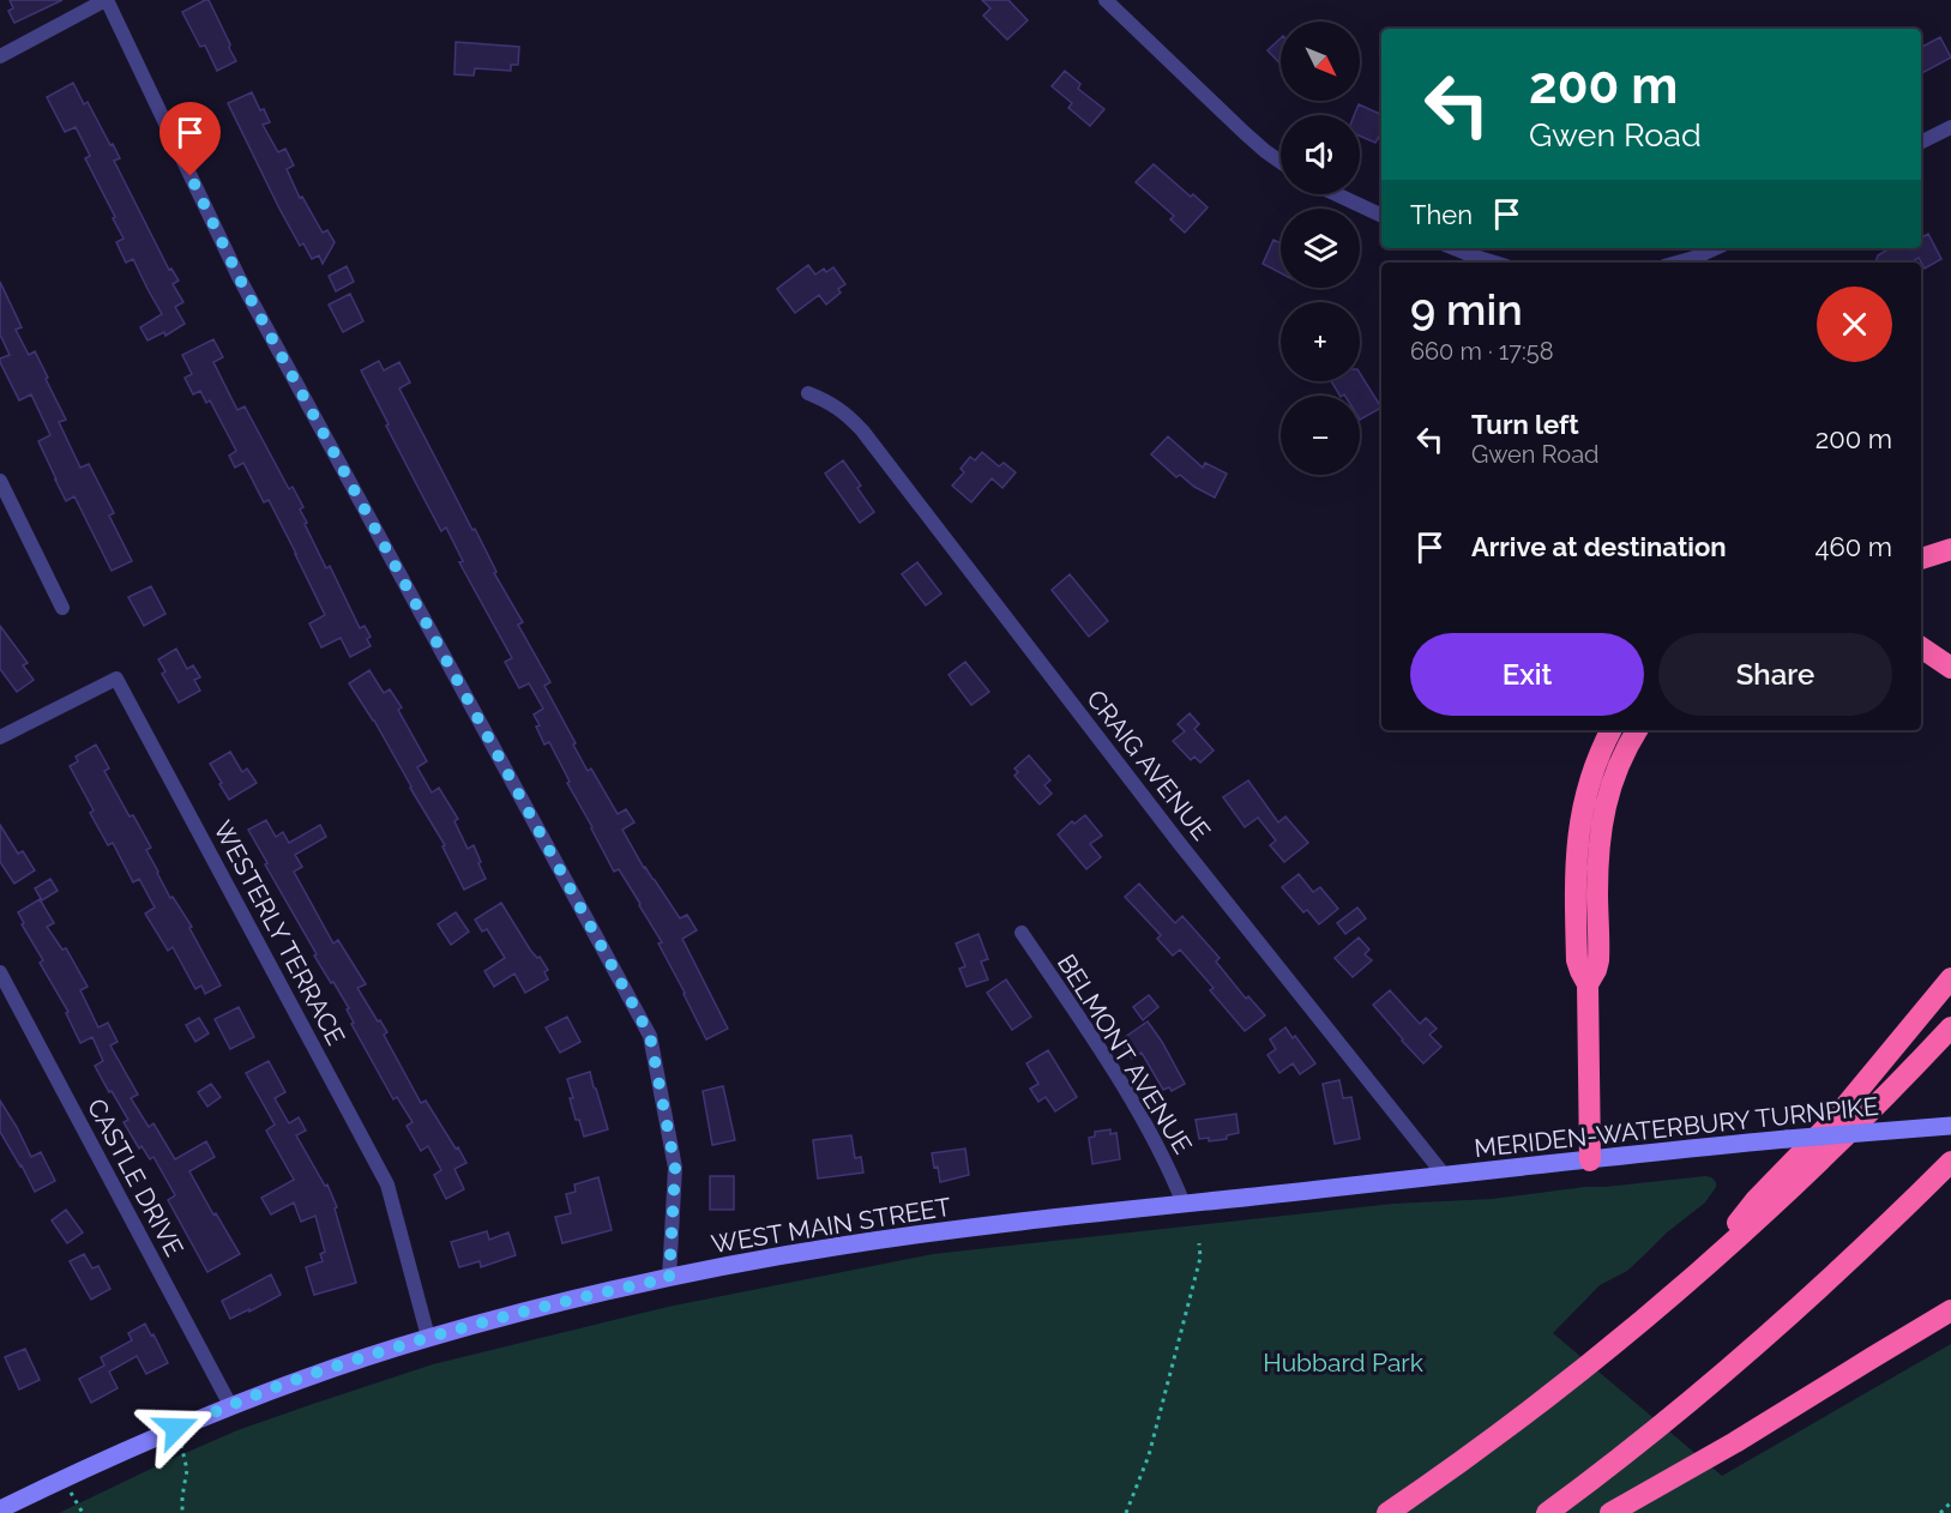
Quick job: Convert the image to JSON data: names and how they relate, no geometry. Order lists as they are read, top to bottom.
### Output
{
  "streets": {
    "main road": ["MERIDEN-WATERBURY TURNPIKE", "WEST MAIN STREET"],
    "street": [
      "CRAIG AVENUE",
      "WESTERLY TERRACE",
      "BELMONT AVENUE",
      "CASTLE DRIVE"
    ]
  },
  "crossings": [
    ["CRAIG AVENUE", "MERIDEN-WATERBURY TURNPIKE"],
    ["WESTERLY TERRACE", "WEST MAIN STREET"],
    ["BELMONT AVENUE", "WEST MAIN STREET"],
    ["MERIDEN-WATERBURY TURNPIKE", "WEST MAIN STREET"],
    ["CASTLE DRIVE", "WEST MAIN STREET"]
  ],
  "parks": ["Hubbard Park"],
  "north": "bottom right",
  "page": {
    "map_buttons": ["+", "−"],
    "turn": ["200 m", "Gwen Road"],
    "then": "Then",
    "heading": ["9 min", "660 m · 17:58"],
    "list": [
      {
        "name": "Turn left",
        "note": "Gwen Road",
        "value": "200 m"
      },
      {
        "name": "Arrive at destination",
        "value": "460 m"
      }
    ],
    "buttons": ["Exit", "Share"]
  }
}
